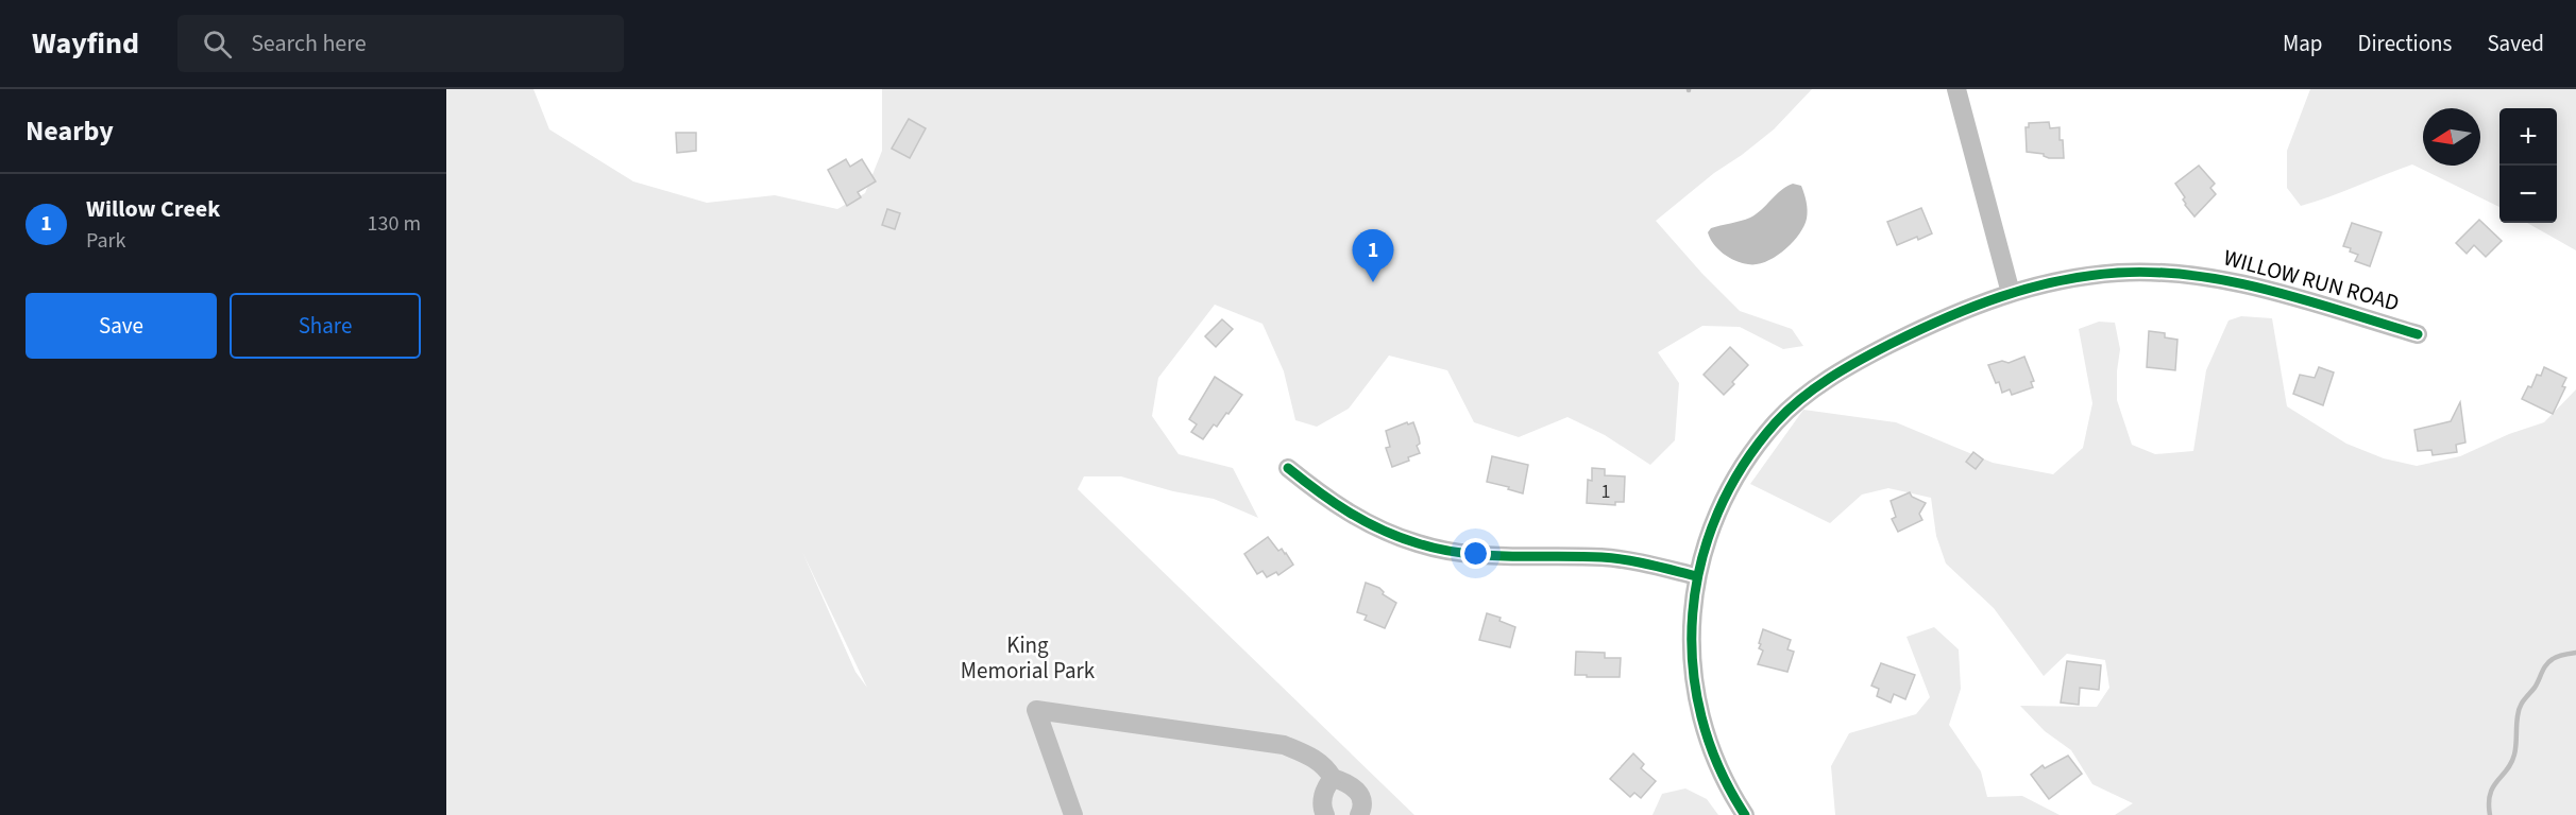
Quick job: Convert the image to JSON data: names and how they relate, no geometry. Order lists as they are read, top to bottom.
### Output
{
  "streets": {
    "street": ["WILLOW RUN ROAD"]
  },
  "parks": ["King Memorial Park"],
  "house_numbers": ["1"],
  "north": "left",
  "page": {
    "header": "Wayfind",
    "search": "Search here",
    "nav": ["Map", "Directions", "Saved"],
    "heading": "Nearby",
    "map_buttons": ["+", "−"],
    "list": [
      {
        "mark": "1",
        "name": "Willow Creek",
        "note": "Park",
        "value": "130 m"
      }
    ],
    "pins": "1",
    "buttons": ["Save", "Share"]
  }
}
